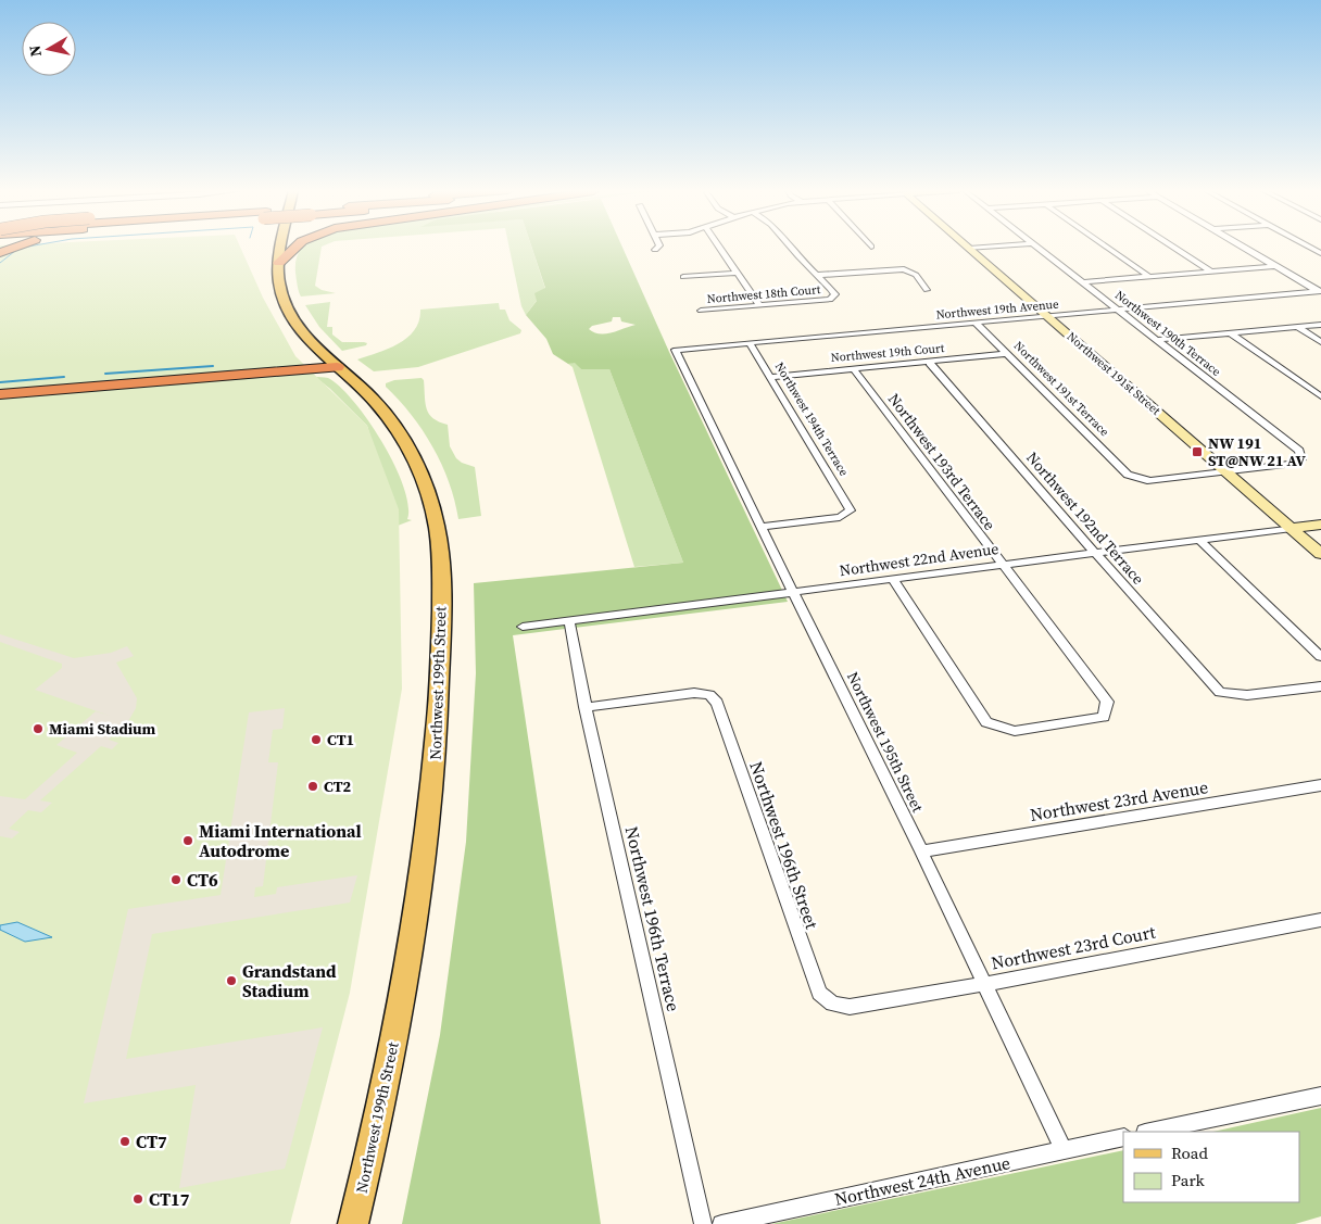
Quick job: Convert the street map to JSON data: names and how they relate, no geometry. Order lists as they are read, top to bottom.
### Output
{
  "streets": {
    "main road": ["Northwest 199th Street"],
    "street": [
      "Northwest 18th Court",
      "Northwest 19th Avenue",
      "Northwest 190th Terrace",
      "Northwest 19th Court",
      "Northwest 191st Street",
      "Northwest 191st Terrace",
      "Northwest 194th Terrace",
      "Northwest 193rd Terrace",
      "Northwest 192nd Terrace",
      "Northwest 22nd Avenue",
      "Northwest 195th Street",
      "Northwest 23rd Avenue",
      "Northwest 196th Street",
      "Northwest 196th Terrace",
      "Northwest 23rd Court",
      "Northwest 24th Avenue"
    ]
  },
  "crossings": [
    ["Northwest 19th Avenue", "Northwest 190th Terrace"],
    ["Northwest 19th Avenue", "Northwest 191st Street"],
    ["Northwest 19th Avenue", "Northwest 191st Terrace"],
    ["Northwest 19th Avenue", "Northwest 194th Terrace"],
    ["Northwest 19th Avenue", "Northwest 195th Street"],
    ["Northwest 190th Terrace", "Northwest 191st Street"],
    ["Northwest 190th Terrace", "Northwest 191st Terrace"],
    ["Northwest 19th Court", "Northwest 191st Terrace"],
    ["Northwest 19th Court", "Northwest 194th Terrace"],
    ["Northwest 19th Court", "Northwest 193rd Terrace"],
    ["Northwest 19th Court", "Northwest 192nd Terrace"],
    ["Northwest 191st Street", "Northwest 191st Terrace"],
    ["Northwest 191st Street", "Northwest 22nd Avenue"],
    ["Northwest 194th Terrace", "Northwest 195th Street"],
    ["Northwest 193rd Terrace", "Northwest 22nd Avenue"],
    ["Northwest 192nd Terrace", "Northwest 22nd Avenue"],
    ["Northwest 22nd Avenue", "Northwest 195th Street"],
    ["Northwest 22nd Avenue", "Northwest 196th Terrace"],
    ["Northwest 195th Street", "Northwest 23rd Avenue"],
    ["Northwest 195th Street", "Northwest 23rd Court"],
    ["Northwest 195th Street", "Northwest 24th Avenue"],
    ["Northwest 196th Street", "Northwest 196th Terrace"],
    ["Northwest 196th Street", "Northwest 23rd Court"]
  ],
  "places": {
    "transit": ["NW 191 ST@NW 21 AV"],
    "other": [
      "Miami Stadium",
      "CT1",
      "CT2",
      "Miami International Autodrome",
      "CT6",
      "Grandstand Stadium",
      "CT7",
      "CT17"
    ]
  },
  "legend": ["Road", "Park"],
  "north": "left"
}
